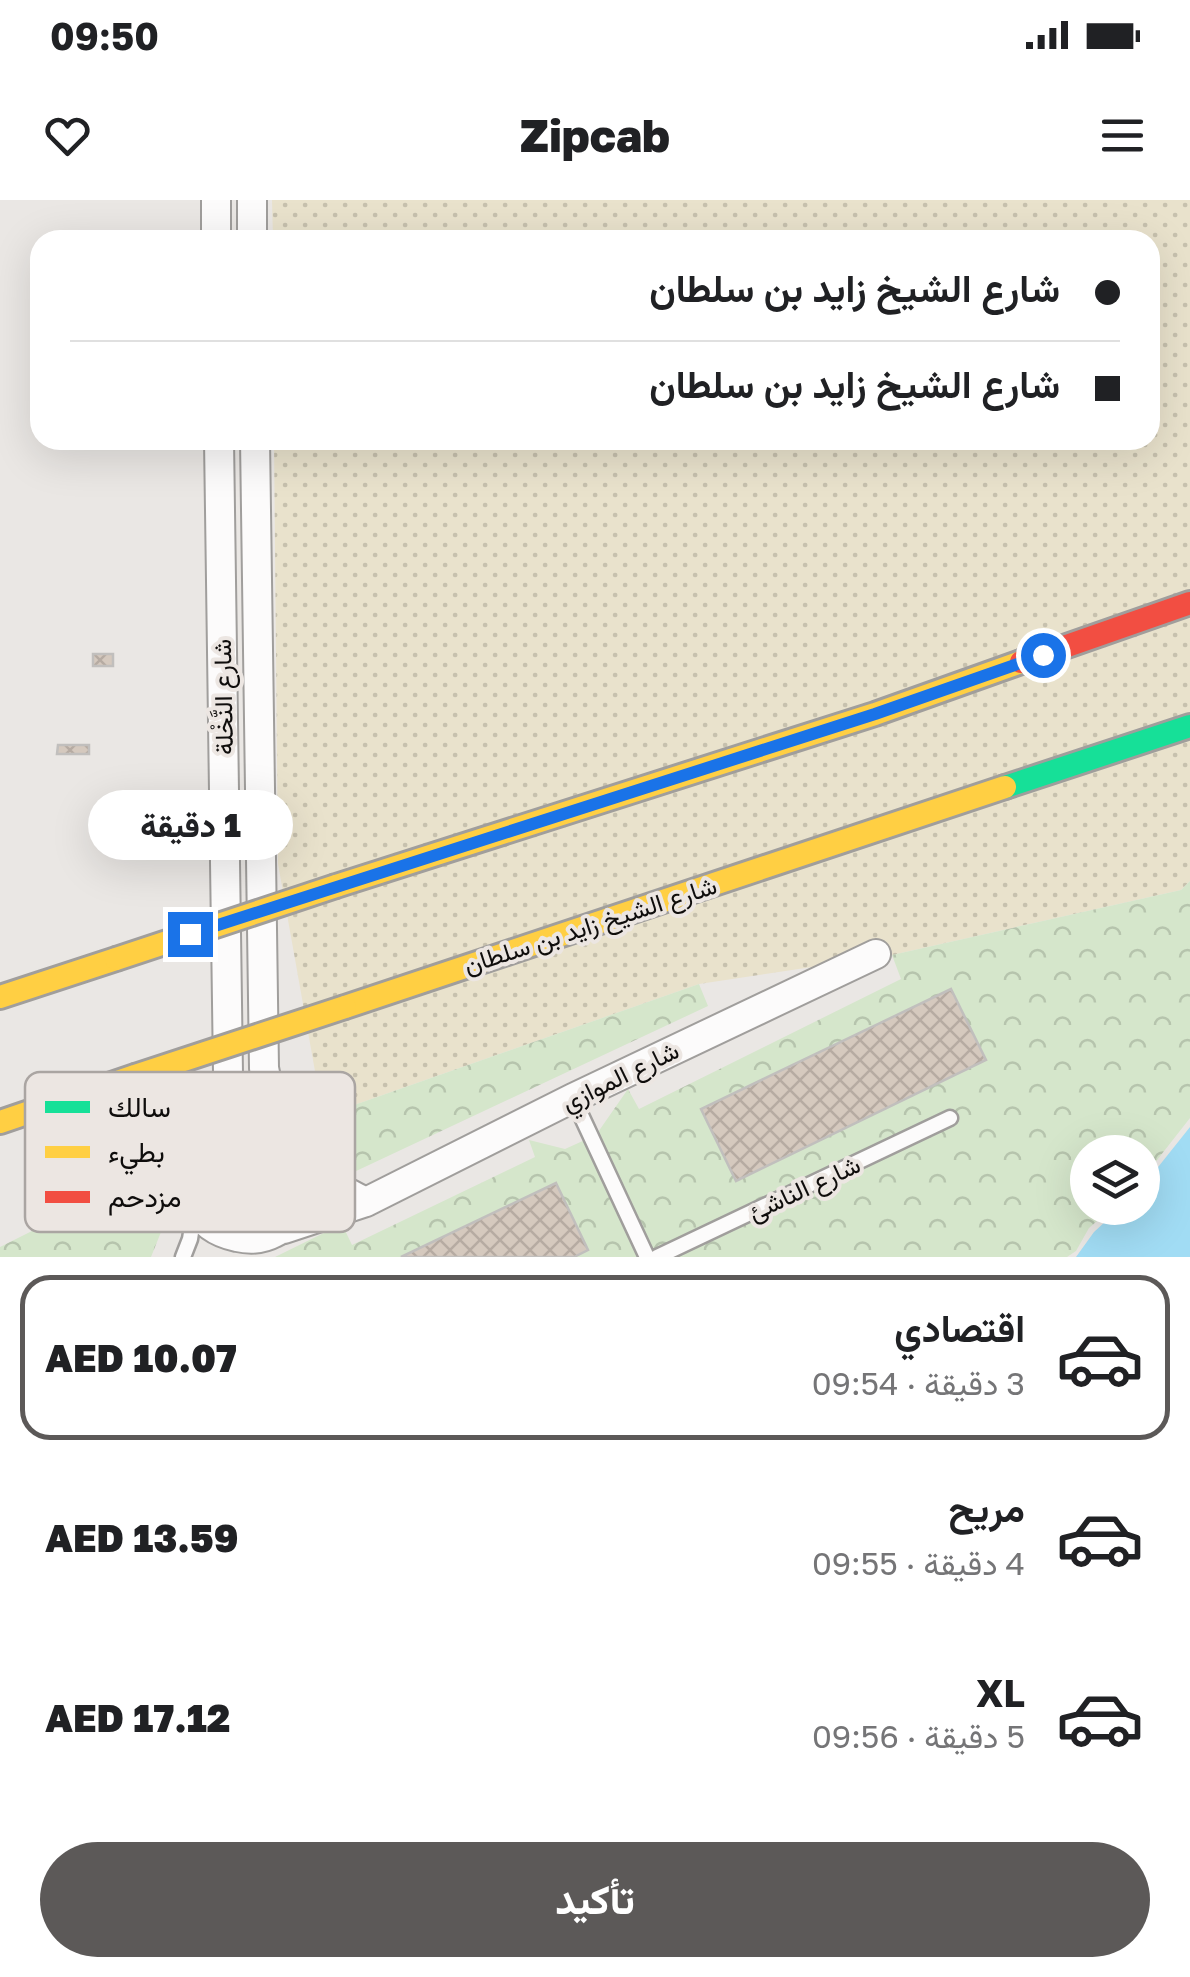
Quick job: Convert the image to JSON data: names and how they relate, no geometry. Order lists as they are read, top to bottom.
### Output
{
  "streets": {
    "highway": ["شارع الشيخ زايد بن سلطان"],
    "street": ["شارع النَّخْلة", "شارع الموازي"],
    "lane": ["شارع الناشئ"]
  },
  "legend": ["سالك", "بطيء", "مزدحم"],
  "page": {
    "status": "09:50",
    "header": "Zipcab",
    "banner": ["شارع الشيخ زايد بن سلطان", "شارع الشيخ زايد بن سلطان"],
    "bubble": "1 دقيقة",
    "list": [
      {
        "name": "اقتصادي",
        "note": "3 دقيقة · 09:54",
        "value": "AED 10.07"
      },
      {
        "name": "مريح",
        "note": "4 دقيقة · 09:55",
        "value": "AED 13.59"
      },
      {
        "name": "XL",
        "note": "5 دقيقة · 09:56",
        "value": "AED 17.12"
      }
    ],
    "buttons": "تأكيد"
  }
}
